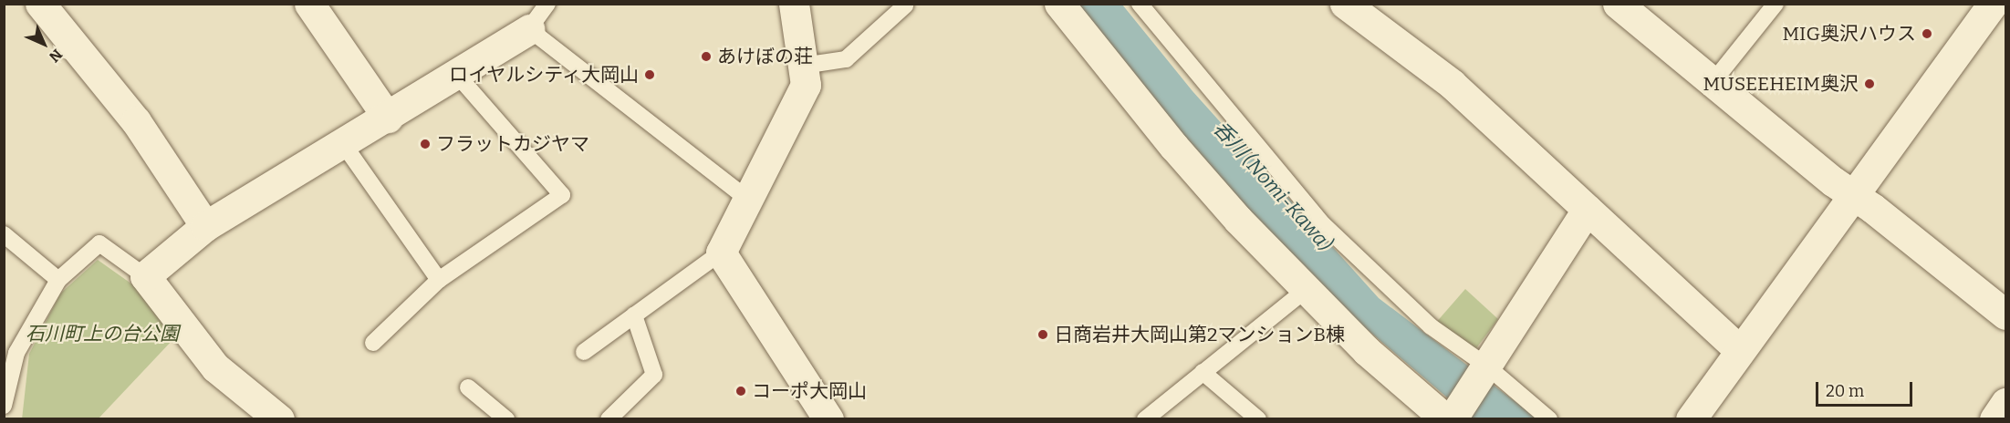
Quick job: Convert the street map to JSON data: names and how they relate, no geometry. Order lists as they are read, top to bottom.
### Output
{
  "water": ["呑川 (Nomi-Kawa)"],
  "parks": ["石川町上の台公園"],
  "places": [
    "MIG奥沢ハウス",
    "あけぼの荘",
    "ロイヤルシティ大岡山",
    "MUSEEHEIM奥沢",
    "フラットカジヤマ",
    "日商岩井大岡山第2マンションB棟",
    "コーポ大岡山"
  ],
  "scale_bar": "20 m",
  "north": "bottom right"
}
